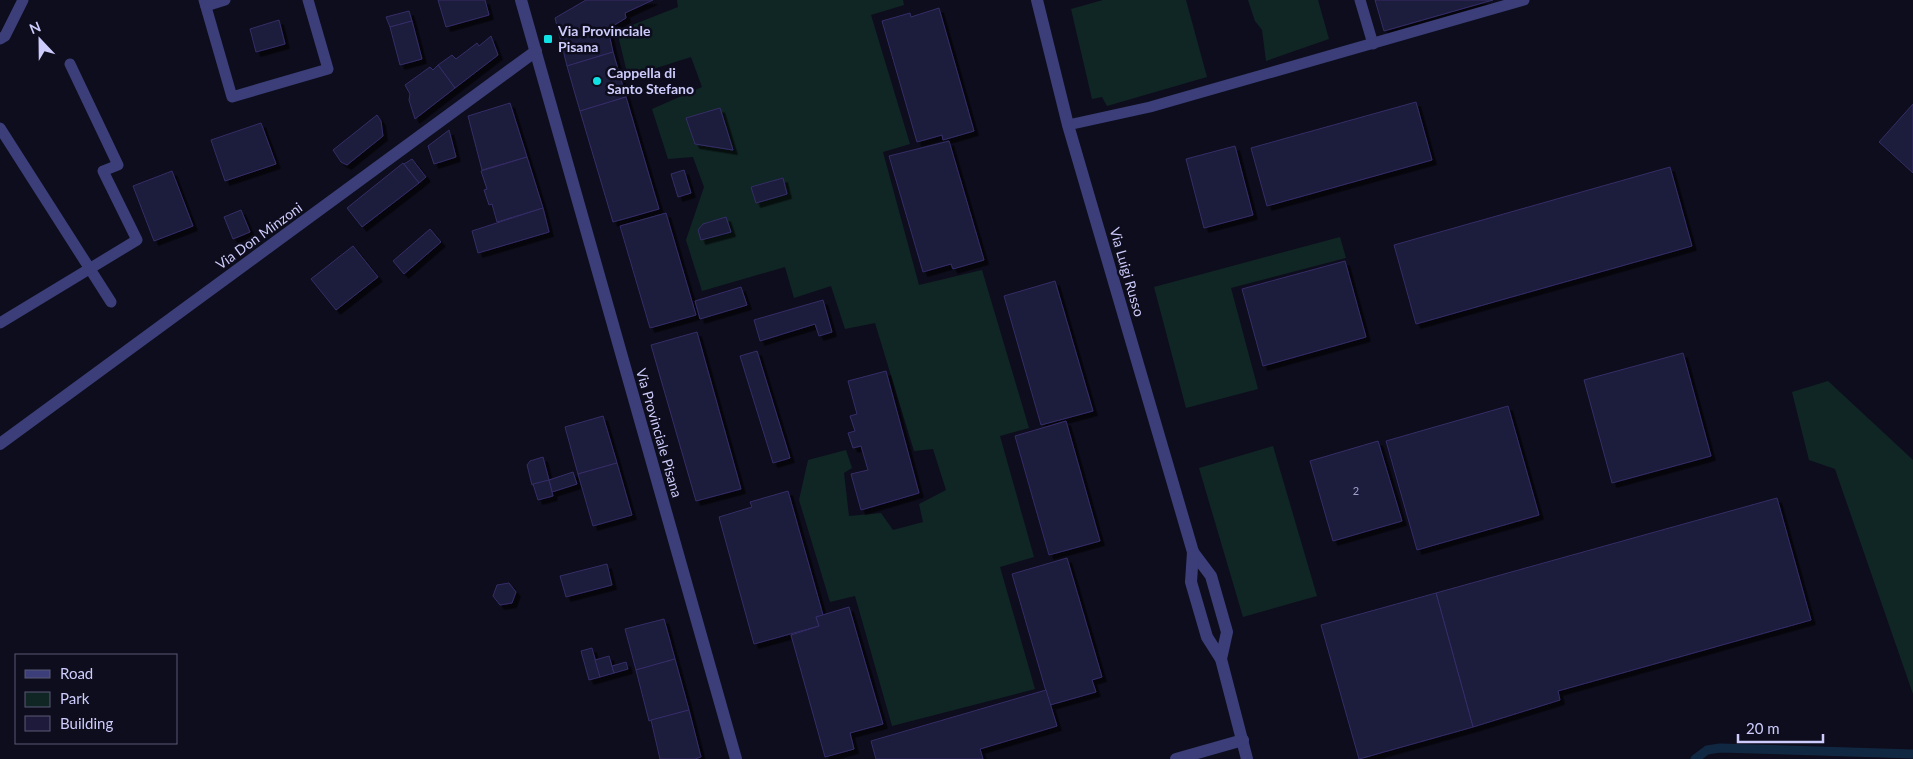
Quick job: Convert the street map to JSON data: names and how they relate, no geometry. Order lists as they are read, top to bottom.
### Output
{
  "streets": {
    "street": ["Via Don Minzoni", "Via Luigi Russo", "Via Provinciale Pisana"]
  },
  "crossings": [
    ["Via Don Minzoni", "Via Provinciale Pisana"]
  ],
  "places": {
    "transit": ["Via Provinciale Pisana"],
    "other": ["Cappella di Santo Stefano"]
  },
  "house_numbers": ["2"],
  "legend": ["Road", "Park", "Building"],
  "scale_bar": "20 m",
  "north": "top"
}
